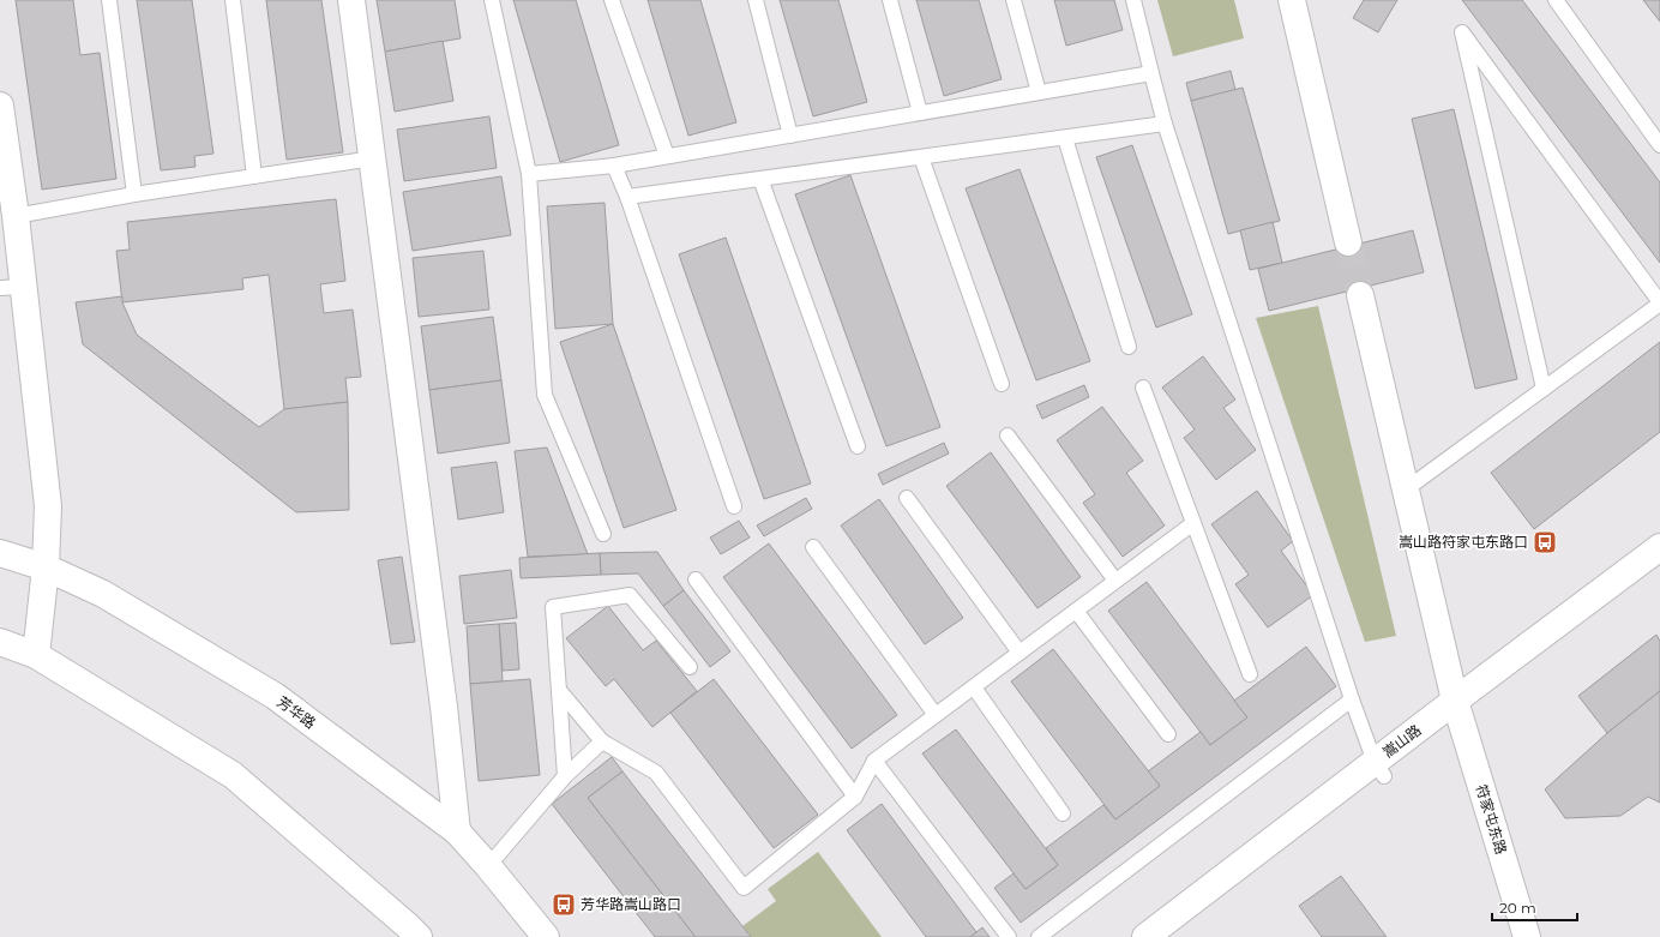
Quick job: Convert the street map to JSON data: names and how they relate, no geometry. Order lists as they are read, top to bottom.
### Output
{
  "streets": {
    "street": ["芳华路", "嵩山路", "符家屯东路"]
  },
  "crossings": [
    ["嵩山路", "符家屯东路"]
  ],
  "places": {
    "bus stop": ["嵩山路符家屯东路口", "芳华路嵩山路口"]
  },
  "scale_bar": "20 m"
}
